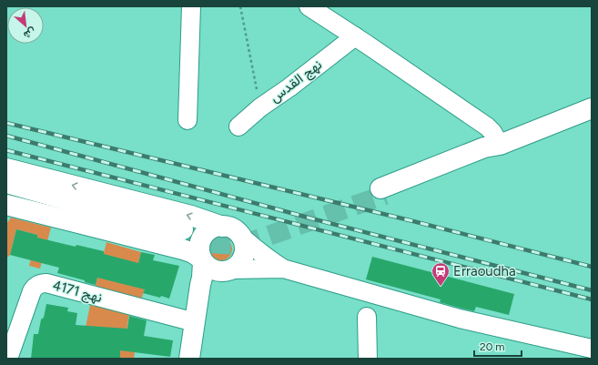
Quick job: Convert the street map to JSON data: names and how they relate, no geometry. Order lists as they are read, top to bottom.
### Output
{
  "streets": {
    "street": ["نهج القدس", "نهج 4171"]
  },
  "places": {
    "station": ["Erraoudha"]
  },
  "scale_bar": "20 m",
  "north": "bottom right"
}
